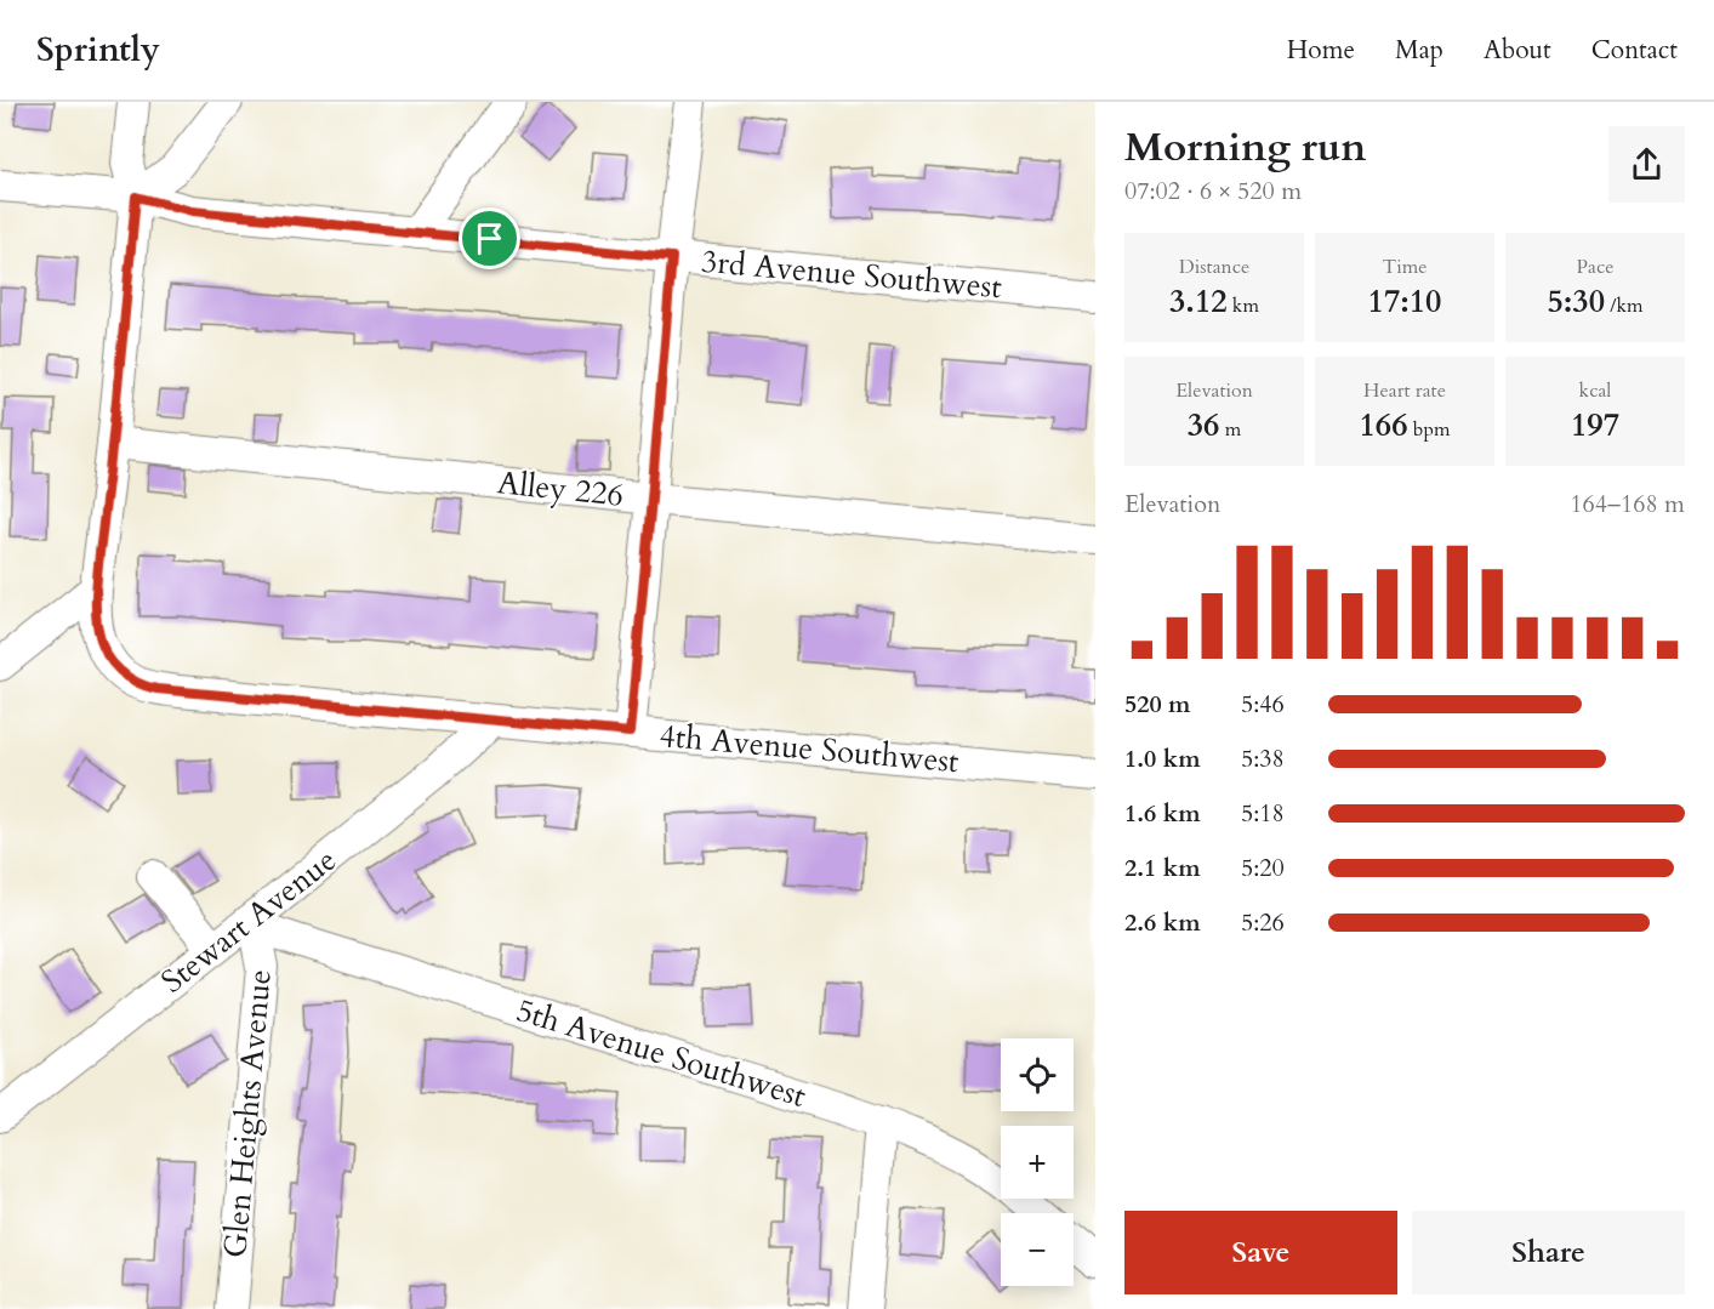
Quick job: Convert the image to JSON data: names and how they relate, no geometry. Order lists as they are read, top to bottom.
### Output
{
  "streets": {
    "street": [
      "3rd Avenue Southwest",
      "Alley 226",
      "4th Avenue Southwest",
      "Stewart Avenue",
      "5th Avenue Southwest",
      "Glen Heights Avenue"
    ]
  },
  "crossings": [
    ["4th Avenue Southwest", "Stewart Avenue"],
    ["Stewart Avenue", "5th Avenue Southwest"],
    ["Stewart Avenue", "Glen Heights Avenue"],
    ["5th Avenue Southwest", "Glen Heights Avenue"]
  ],
  "page": {
    "header": "Sprintly",
    "nav": [
      "Home",
      "Map",
      "About",
      "Contact"
    ],
    "heading": ["Morning run", "07:02 · 6 × 520 m"],
    "stats": [
      ["Distance", "3.12 km"],
      ["Time", "17:10"],
      ["Pace", "5:30 /km"],
      ["Elevation", "36 m"],
      ["Heart rate", "166 bpm"],
      ["kcal", "197"]
    ],
    "chart": ["Elevation", "164–168 m"],
    "list": [
      {
        "name": "520 m",
        "note": "5:46"
      },
      {
        "name": "1.0 km",
        "note": "5:38"
      },
      {
        "name": "1.6 km",
        "note": "5:18"
      },
      {
        "name": "2.1 km",
        "note": "5:20"
      },
      {
        "name": "2.6 km",
        "note": "5:26"
      }
    ],
    "map_buttons": ["+", "−"],
    "buttons": ["Save", "Share"]
  }
}
